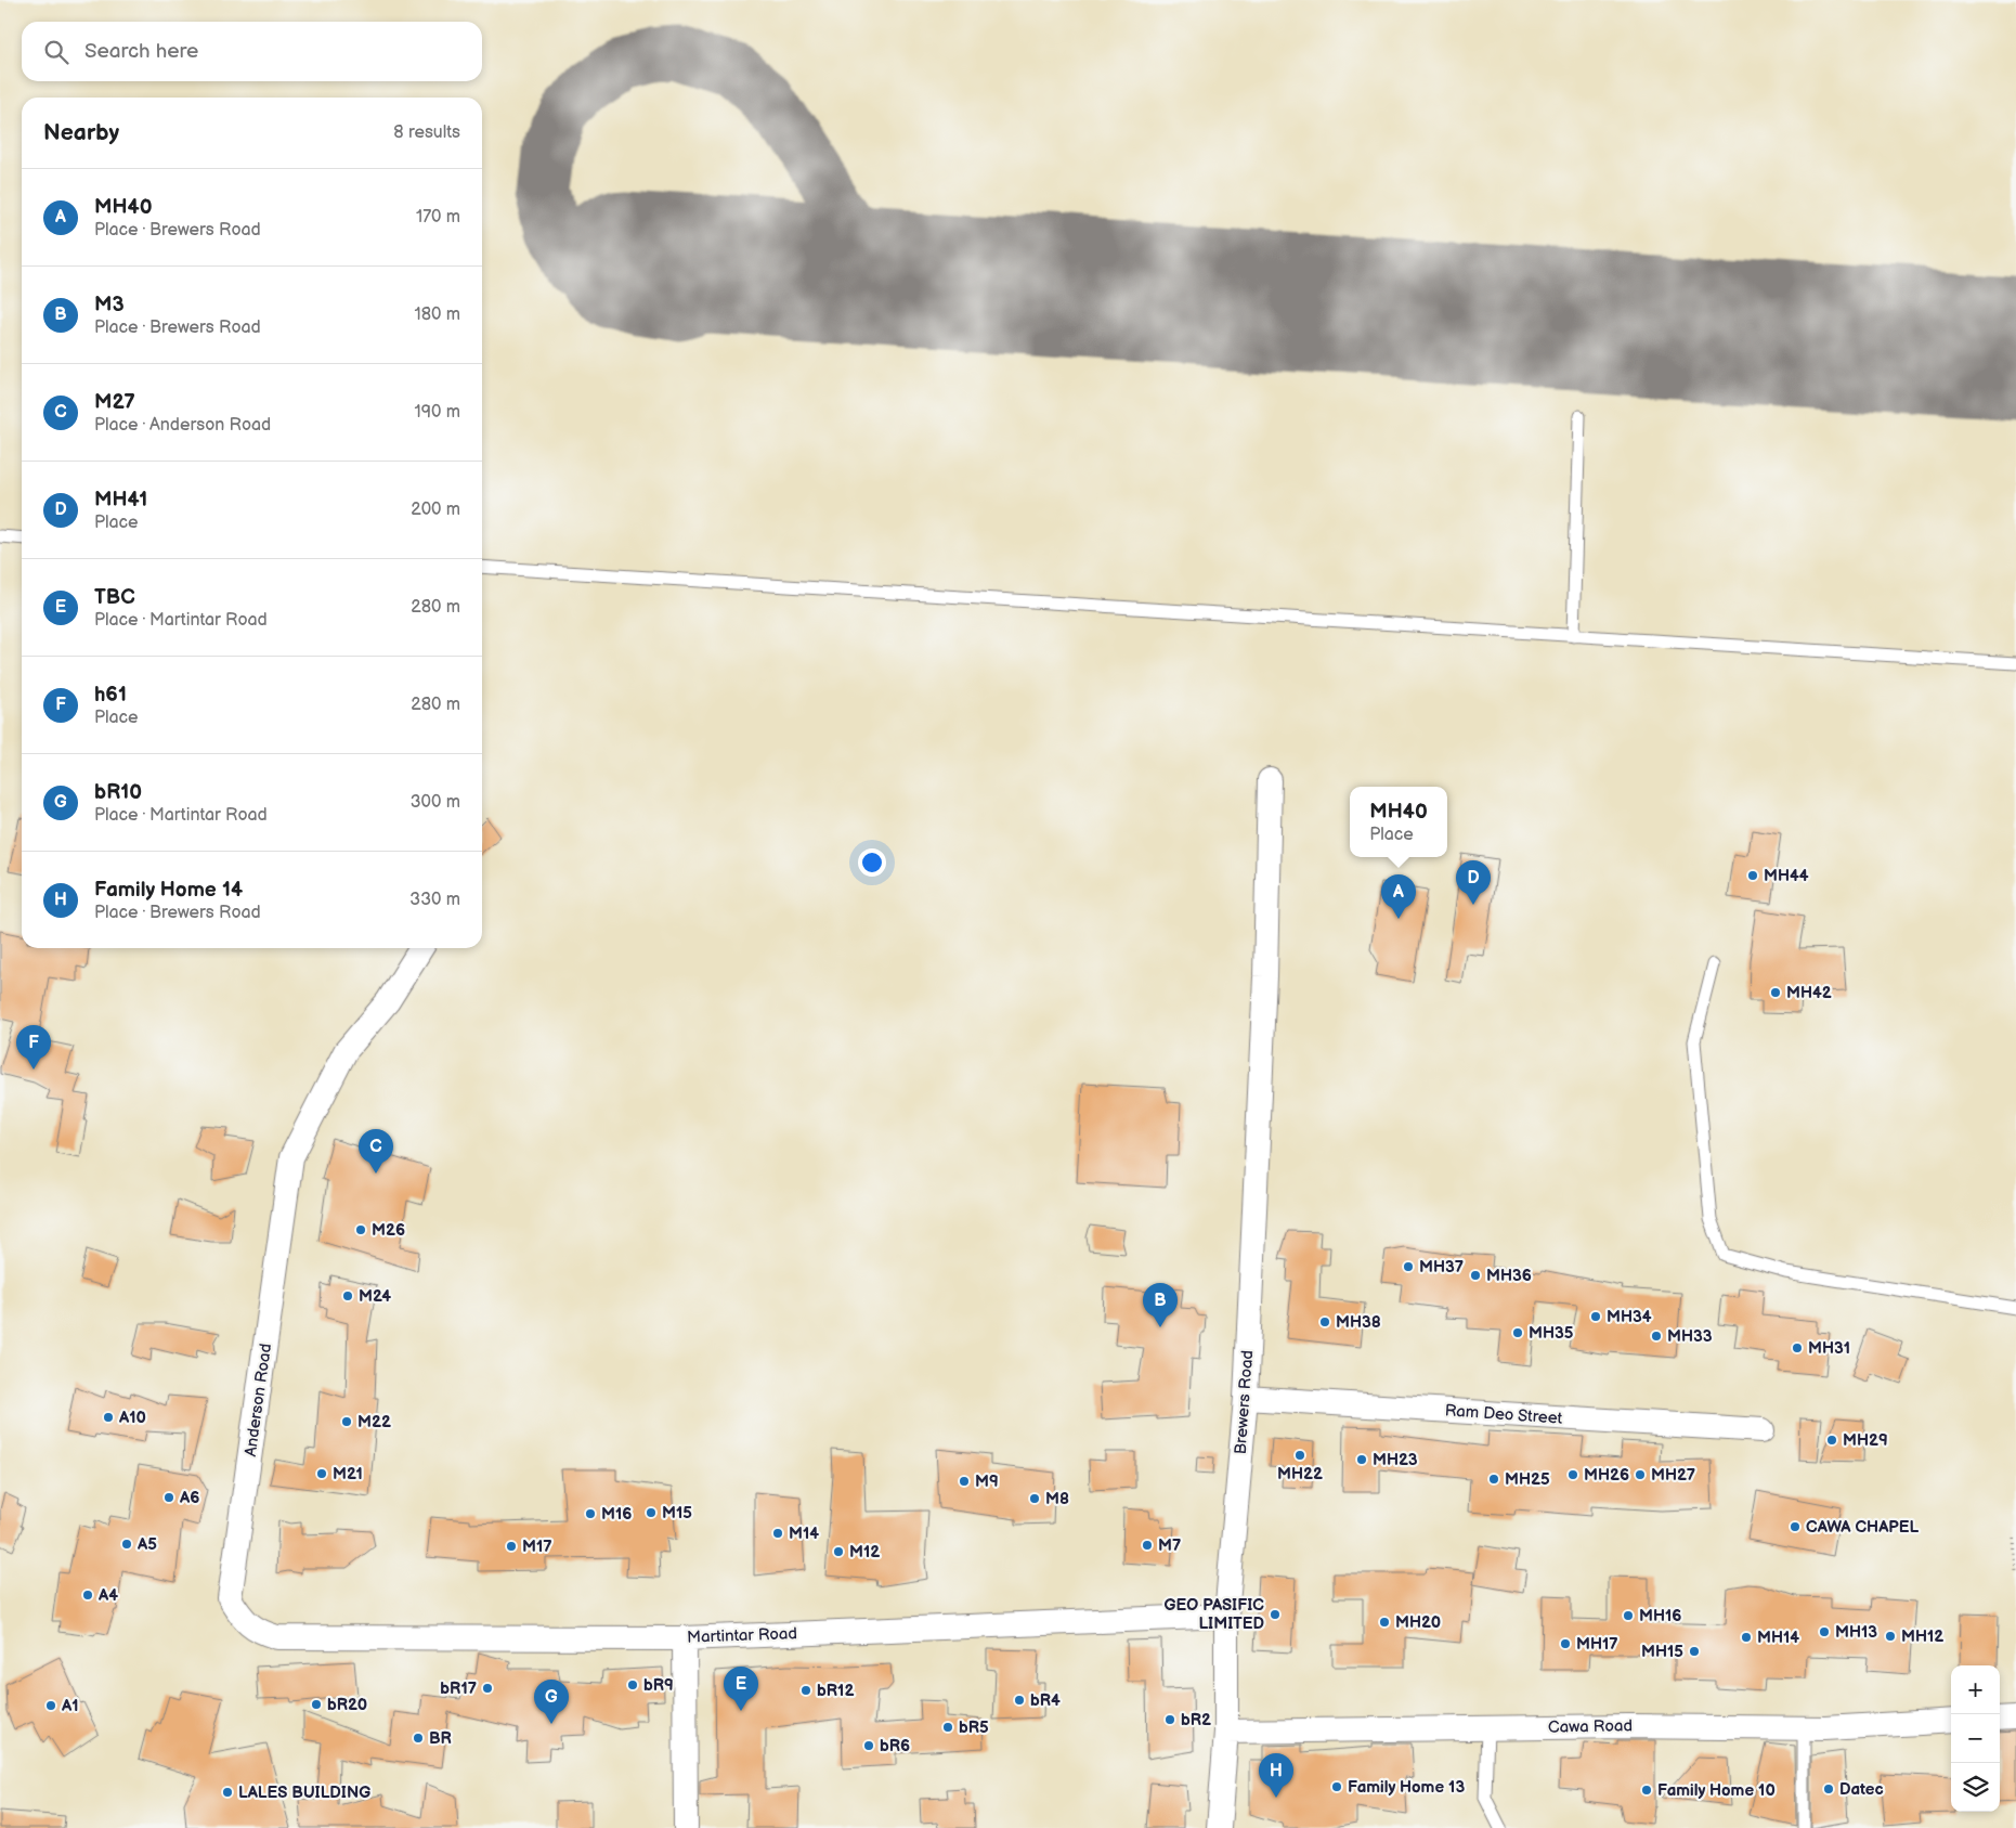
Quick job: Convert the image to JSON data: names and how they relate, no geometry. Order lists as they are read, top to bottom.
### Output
{
  "streets": {
    "street": [
      "Anderson Road",
      "Brewers Road",
      "Ram Deo Street",
      "Martintar Road",
      "Cawa Road"
    ]
  },
  "crossings": [
    ["Anderson Road", "Martintar Road"],
    ["Brewers Road", "Ram Deo Street"],
    ["Brewers Road", "Martintar Road"],
    ["Brewers Road", "Cawa Road"]
  ],
  "places": [
    "MH44",
    "MH42",
    "M26",
    "MH37",
    "MH36",
    "M24",
    "MH34",
    "MH38",
    "MH35",
    "MH33",
    "MH31",
    "A10",
    "M22",
    "MH29",
    "MH22",
    "MH23",
    "M21",
    "MH26",
    "MH27",
    "MH25",
    "M9",
    "A6",
    "M8",
    "M15",
    "M16",
    "CAWA CHAPEL",
    "M14",
    "A5",
    "M7",
    "M17",
    "M12",
    "A4",
    "GEO PASIFIC LIMITED",
    "MH16",
    "MH20",
    "MH13",
    "MH12",
    "MH14",
    "MH17",
    "MH15",
    "bR9",
    "bR17",
    "bR12",
    "bR4",
    "bR20",
    "A1",
    "bR2",
    "bR5",
    "BR",
    "bR6",
    "Family Home 13",
    "Datec",
    "Family Home 10",
    "LALES BUILDING"
  ],
  "page": {
    "search": "Search here",
    "heading": ["Nearby", "8 results"],
    "list": [
      {
        "mark": "A",
        "name": "MH40",
        "note": "Place · Brewers Road",
        "value": "170 m"
      },
      {
        "mark": "B",
        "name": "M3",
        "note": "Place · Brewers Road",
        "value": "180 m"
      },
      {
        "mark": "C",
        "name": "M27",
        "note": "Place · Anderson Road",
        "value": "190 m"
      },
      {
        "mark": "D",
        "name": "MH41",
        "note": "Place",
        "value": "200 m"
      },
      {
        "mark": "E",
        "name": "TBC",
        "note": "Place · Martintar Road",
        "value": "280 m"
      },
      {
        "mark": "F",
        "name": "h61",
        "note": "Place",
        "value": "280 m"
      },
      {
        "mark": "G",
        "name": "bR10",
        "note": "Place · Martintar Road",
        "value": "300 m"
      },
      {
        "mark": "H",
        "name": "Family Home 14",
        "note": "Place · Brewers Road",
        "value": "330 m"
      }
    ],
    "popup": ["MH40", "Place"],
    "pins": [
      "D",
      "A",
      "F",
      "C",
      "B",
      "E",
      "G",
      "H"
    ],
    "map_buttons": ["+", "−"]
  }
}
